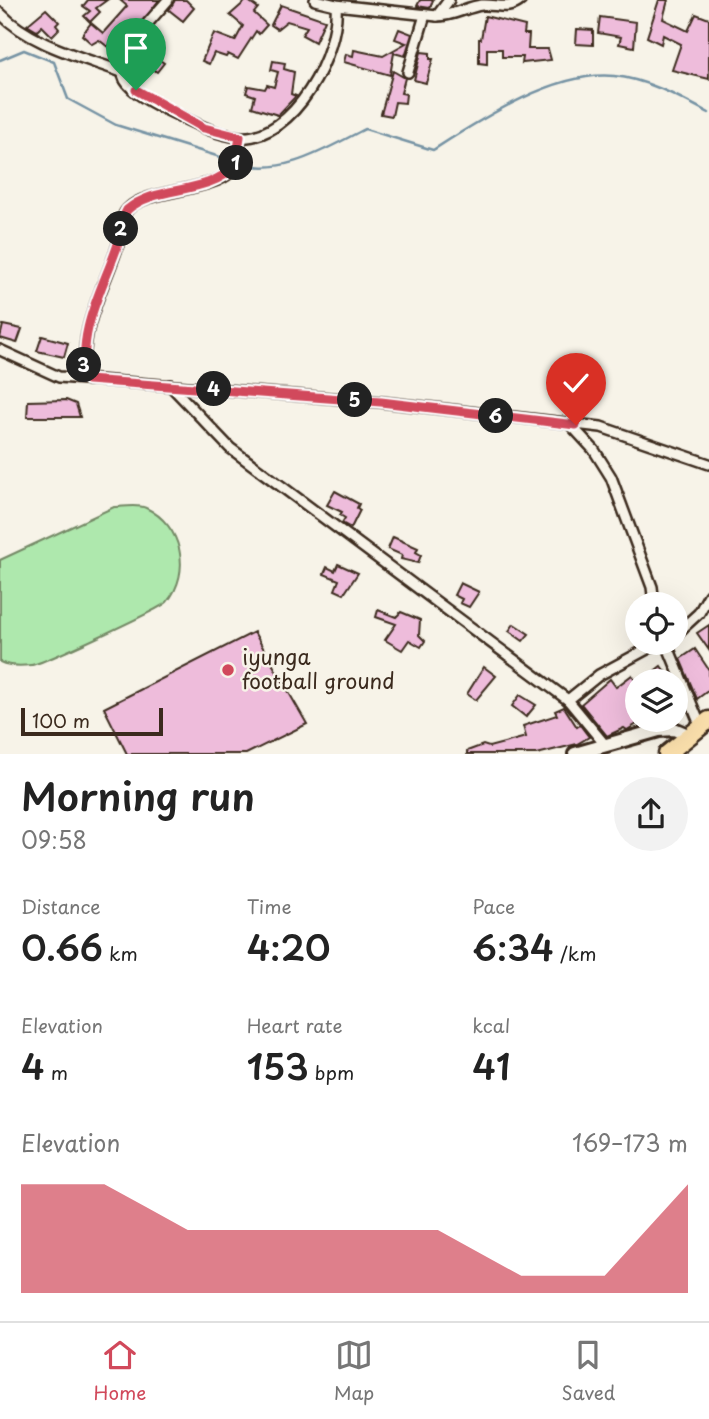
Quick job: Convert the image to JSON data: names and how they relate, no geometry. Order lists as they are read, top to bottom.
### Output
{
  "places": ["iyunga football ground"],
  "scale_bar": "100 m",
  "page": {
    "pins": [
      "1",
      "2",
      "3",
      "4",
      "5",
      "6"
    ],
    "scale": "100 m",
    "heading": ["Morning run", "09:58"],
    "stats": [
      ["Distance", "0.66 km"],
      ["Time", "4:20"],
      ["Pace", "6:34 /km"],
      ["Elevation", "4 m"],
      ["Heart rate", "153 bpm"],
      ["kcal", "41"]
    ],
    "chart": ["Elevation", "169–173 m"],
    "tabs": ["Home", "Map", "Saved"]
  }
}
